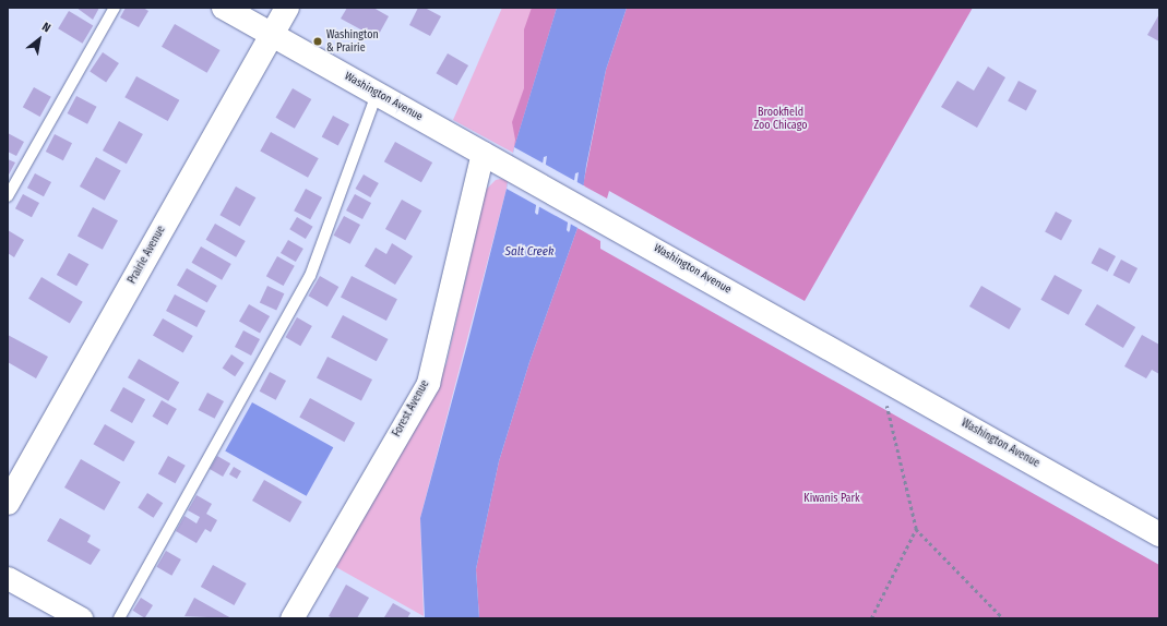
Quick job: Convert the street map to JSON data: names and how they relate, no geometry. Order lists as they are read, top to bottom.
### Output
{
  "streets": {
    "street": ["Washington Avenue", "Prairie Avenue", "Forest Avenue"]
  },
  "crossings": [
    ["Washington Avenue", "Prairie Avenue"],
    ["Washington Avenue", "Forest Avenue"]
  ],
  "water": ["Salt Creek"],
  "parks": ["Brookfield Zoo Chicago", "Kiwanis Park"],
  "places": ["Washington & Prairie"],
  "north": "top right"
}
